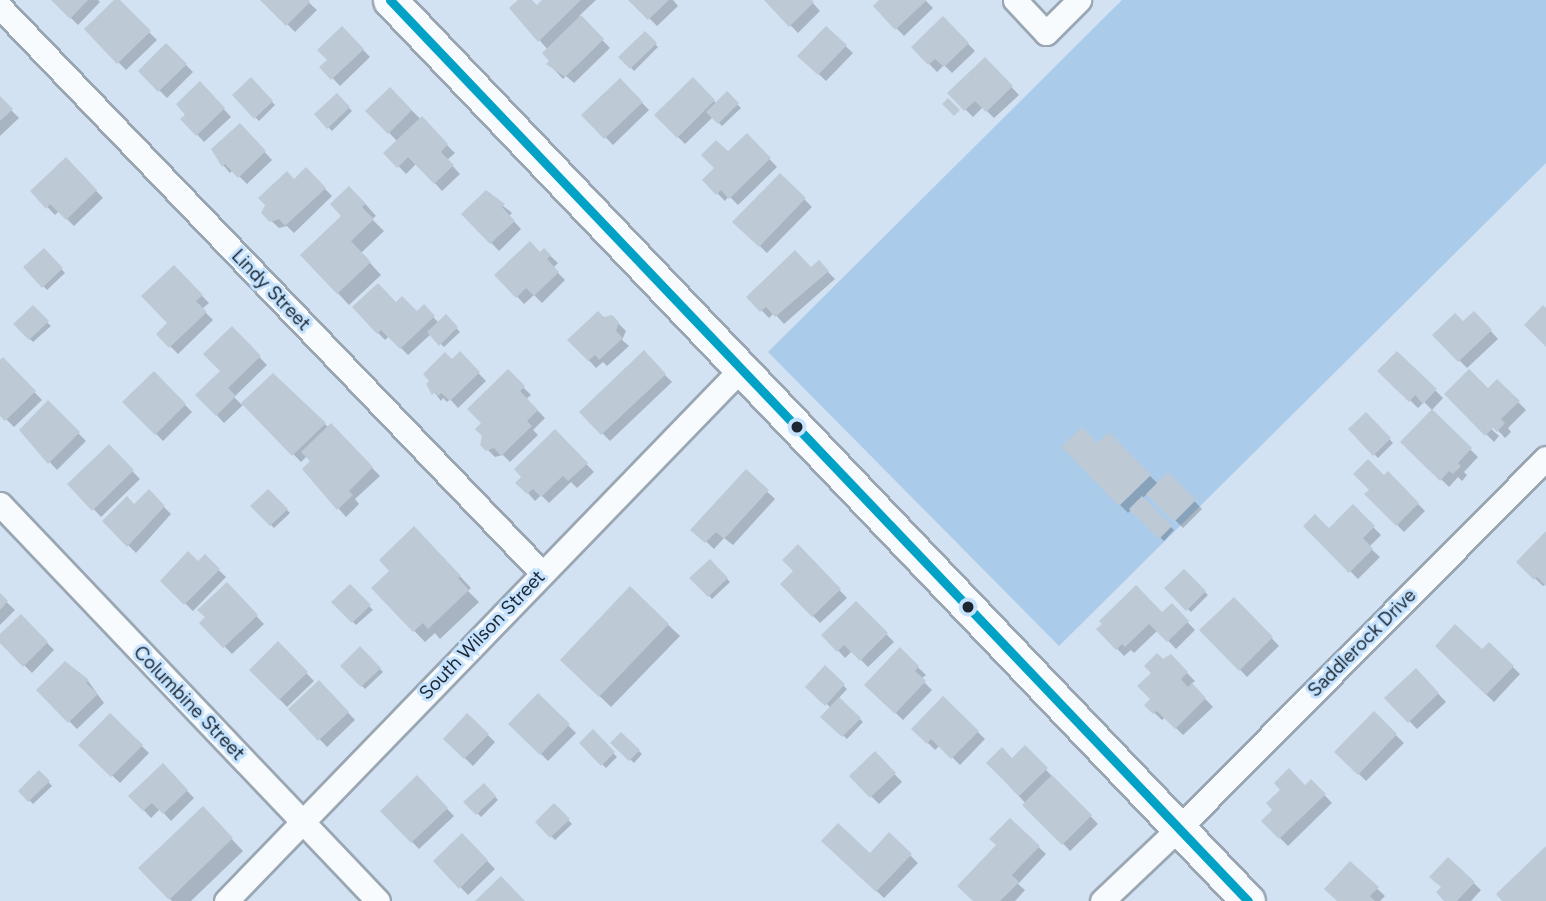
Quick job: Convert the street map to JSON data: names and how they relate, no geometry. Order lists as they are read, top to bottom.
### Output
{
  "streets": {
    "street": [
      "Lindy Street",
      "South Wilson Street",
      "Saddlerock Drive",
      "Columbine Street"
    ]
  },
  "crossings": [
    ["Lindy Street", "South Wilson Street"],
    ["South Wilson Street", "Columbine Street"]
  ]
}
